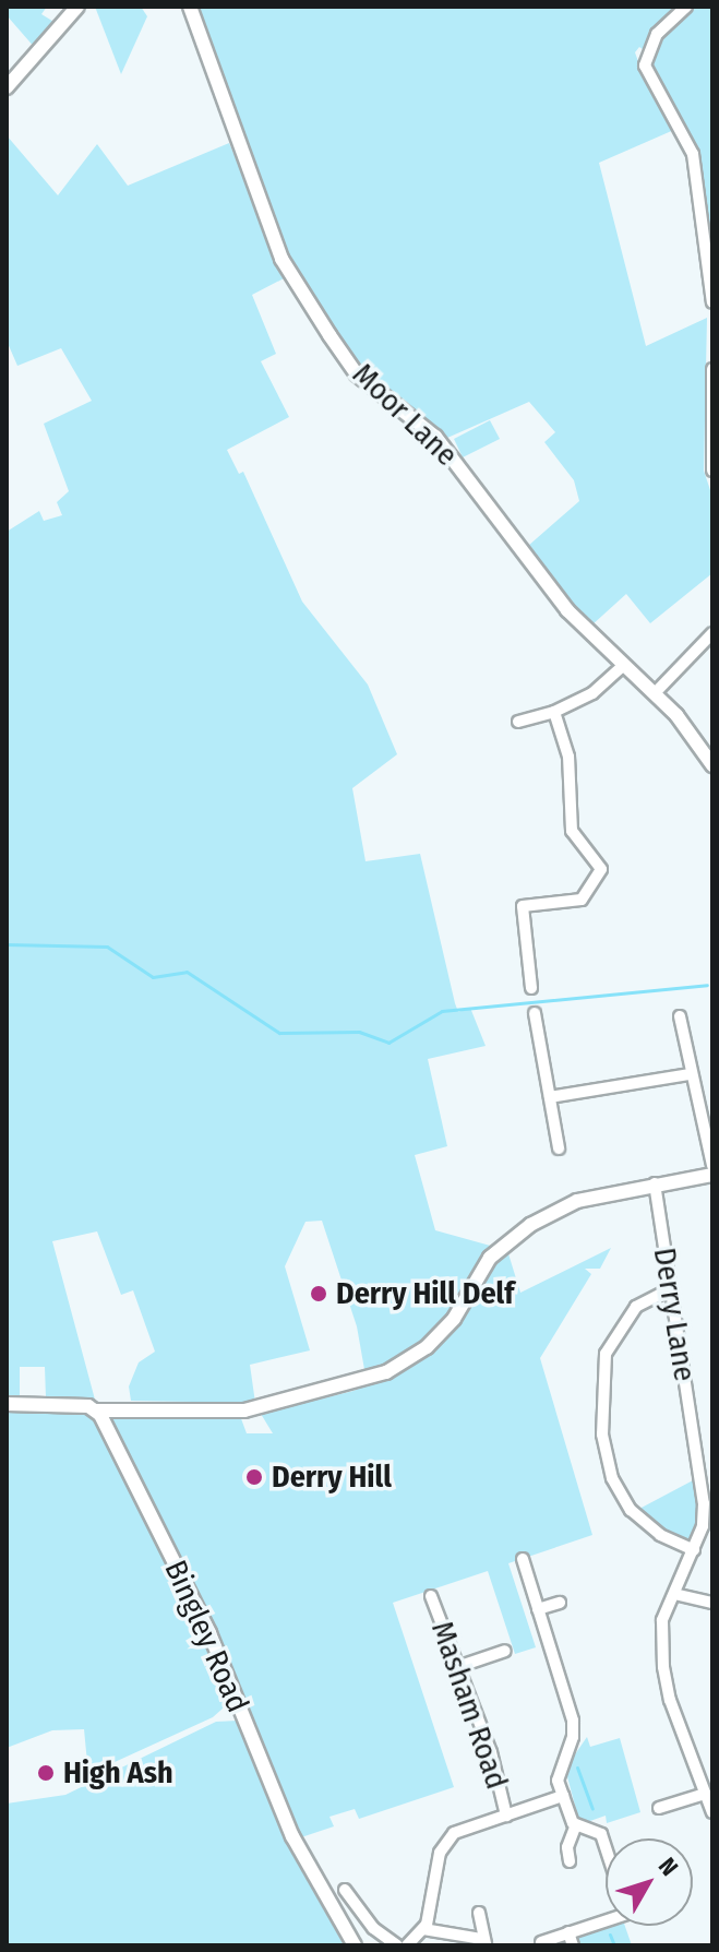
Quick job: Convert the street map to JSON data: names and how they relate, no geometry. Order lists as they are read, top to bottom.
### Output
{
  "streets": {
    "street": [
      "Moor Lane",
      "Derry Lane",
      "Bingley Road",
      "Masham Road"
    ]
  },
  "places": ["Derry Hill Delf", "Derry Hill", "High Ash"],
  "north": "top right"
}
